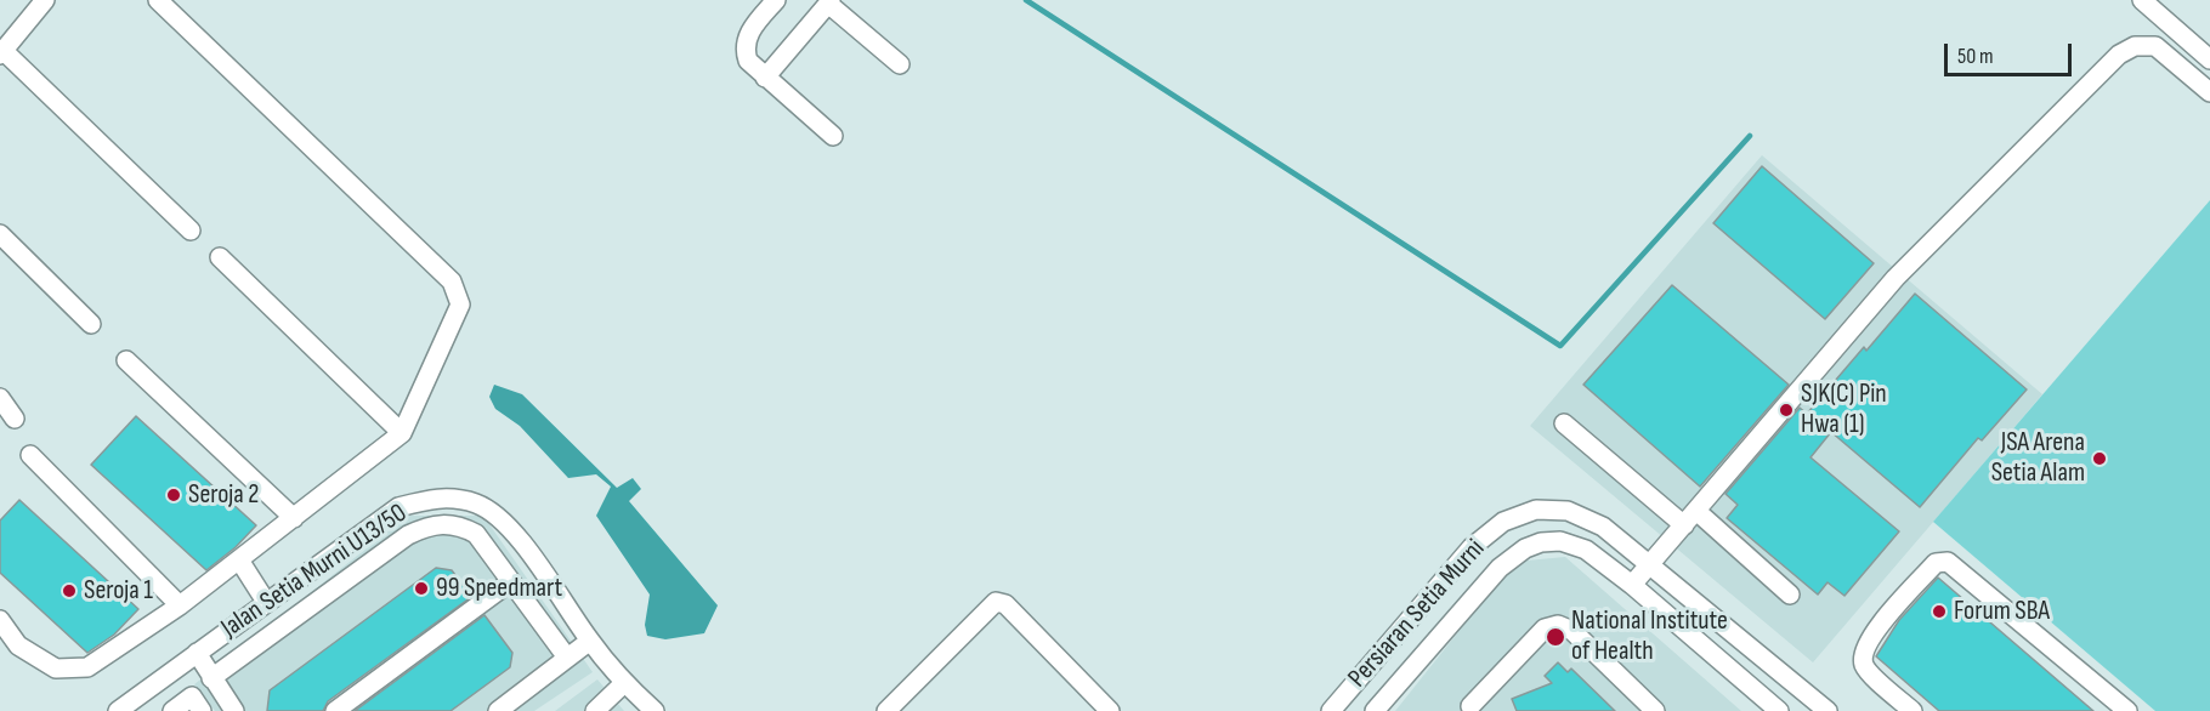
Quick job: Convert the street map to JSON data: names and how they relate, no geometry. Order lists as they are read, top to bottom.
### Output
{
  "streets": {
    "street": ["Jalan Setia Murni U13/50", "Persiaran Setia Murni"]
  },
  "places": [
    "SJK(C) Pin Hwa (1)",
    "JSA Arena Setia Alam",
    "Seroja 2",
    "99 Speedmart",
    "Seroja 1",
    "Forum SBA",
    "National Institute of Health"
  ],
  "scale_bar": "50 m"
}
